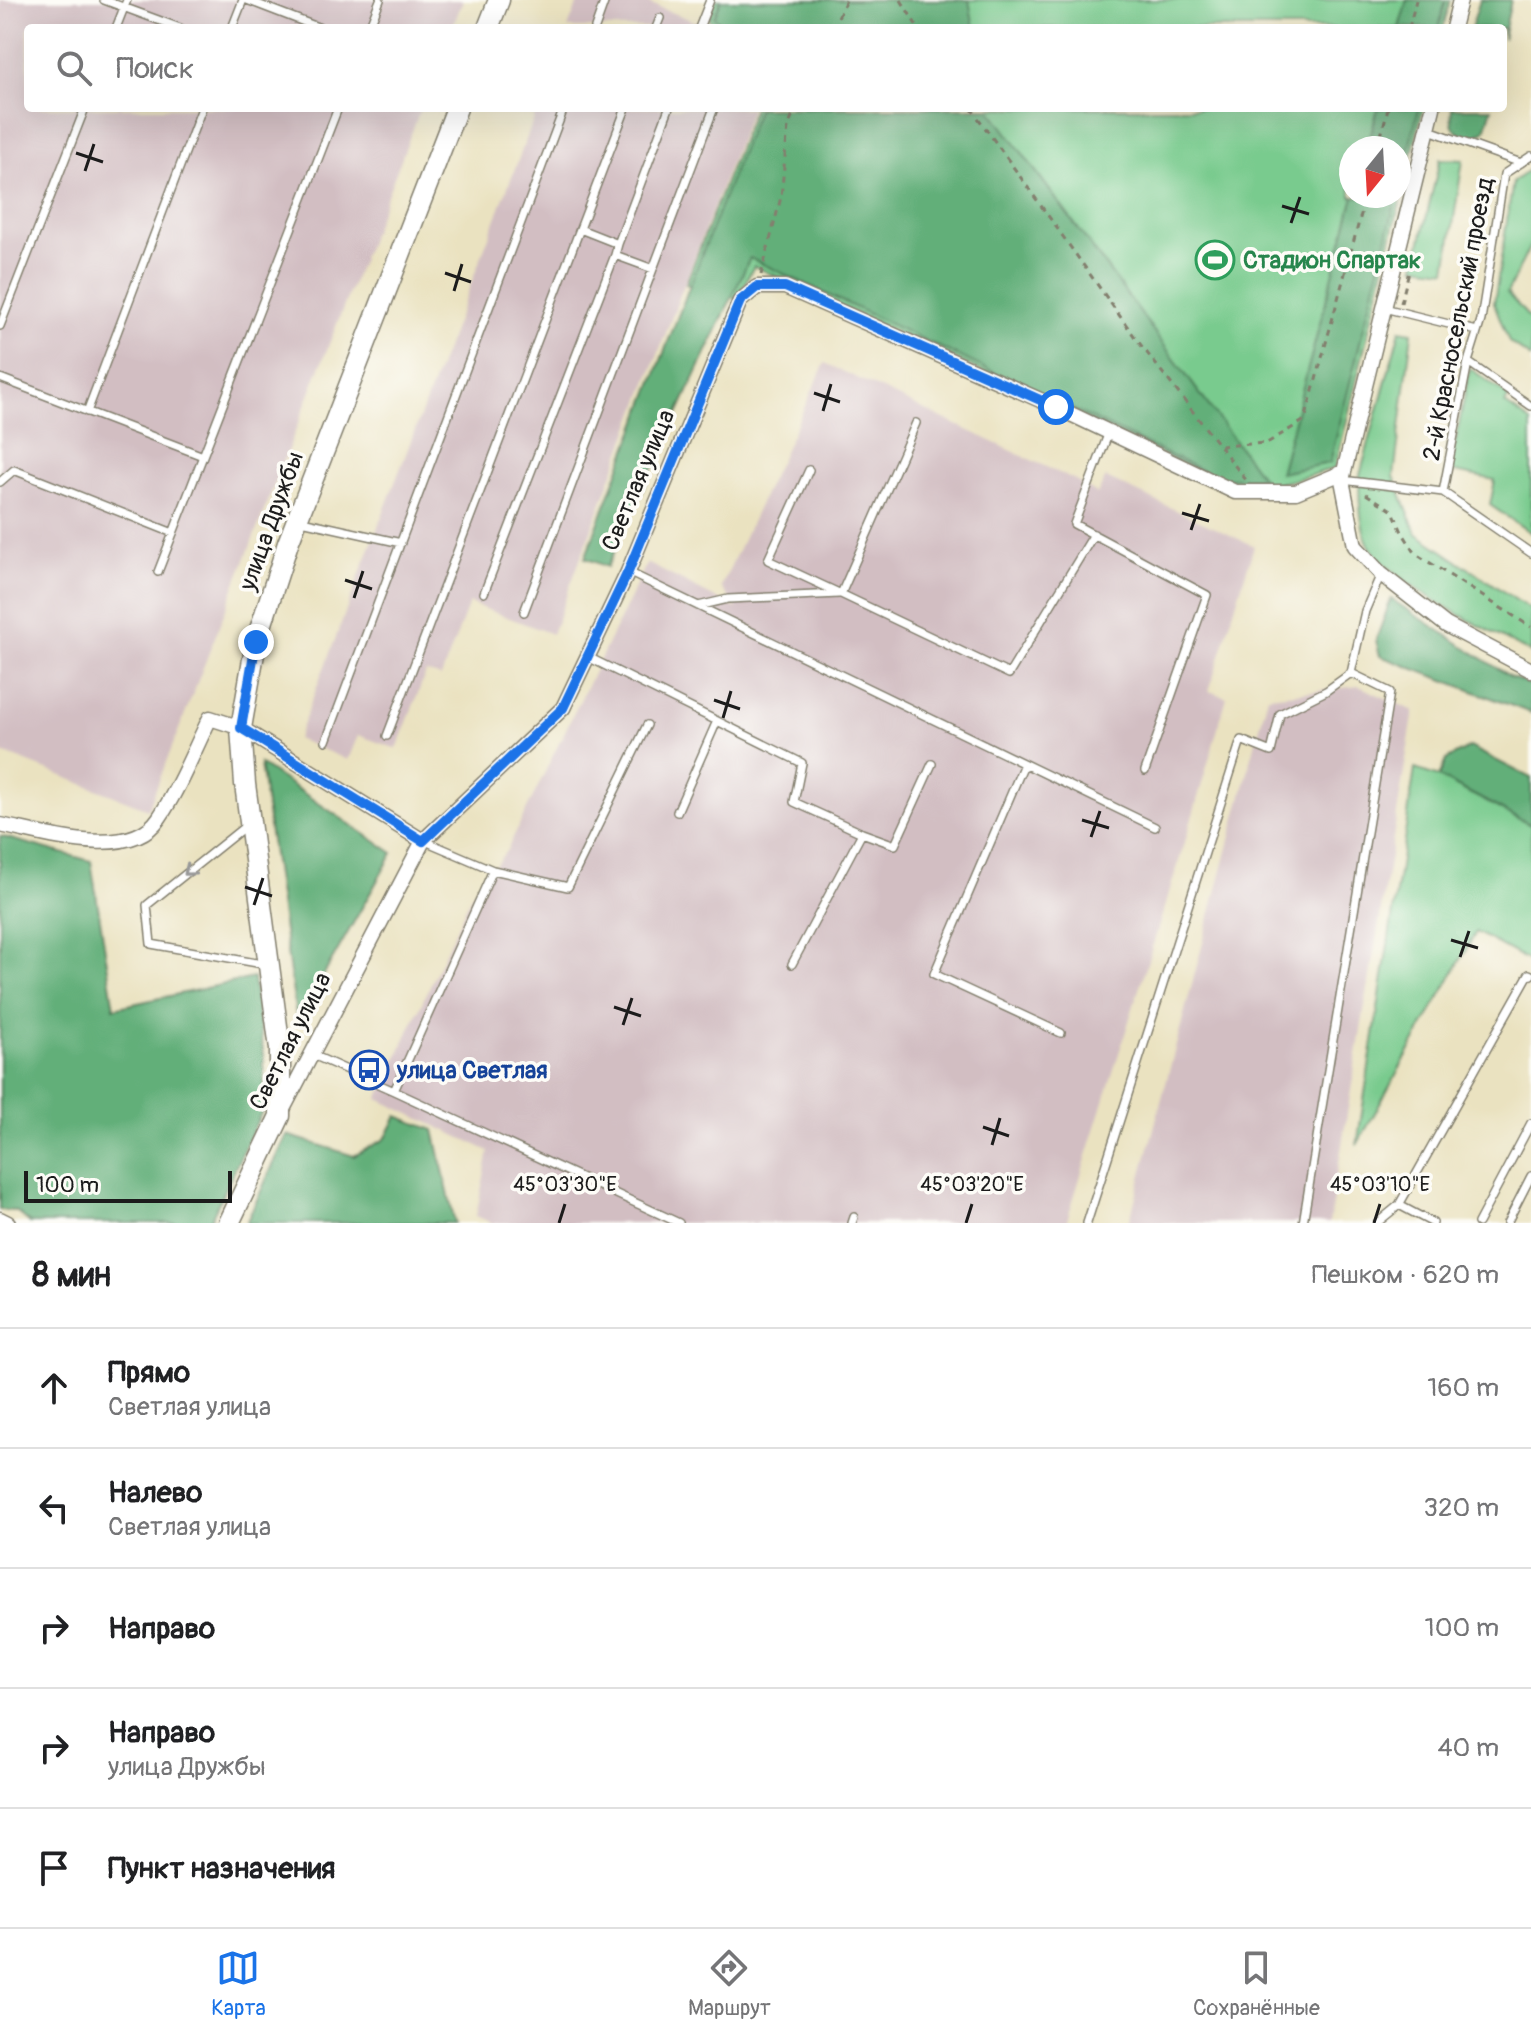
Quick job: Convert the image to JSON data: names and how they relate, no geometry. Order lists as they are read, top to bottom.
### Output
{
  "streets": {
    "street": ["Светлая улица", "улица Дружбы"],
    "lane": ["2-й Красносельский проезд"]
  },
  "crossings": [
    ["Светлая улица", "улица Дружбы"]
  ],
  "places": {
    "sports": ["Стадион Спартак"],
    "bus stop": ["улица Светлая"]
  },
  "scale_bar": "100 m",
  "north": "bottom",
  "page": {
    "search": "Поиск",
    "scale": "100 m",
    "heading": ["8 мин", "Пешком · 620 m"],
    "list": [
      ["Прямо", "Светлая улица", "160 m"],
      ["Налево", "Светлая улица", "320 m"],
      ["Направо", "100 m"],
      ["Направо", "улица Дружбы", "40 m"],
      "Пункт назначения"
    ],
    "nav": ["Карта", "Маршрут", "Сохранённые"]
  },
  "coordinates": ["45°03'30\"E", "45°03'20\"E", "45°03'10\"E"]
}
